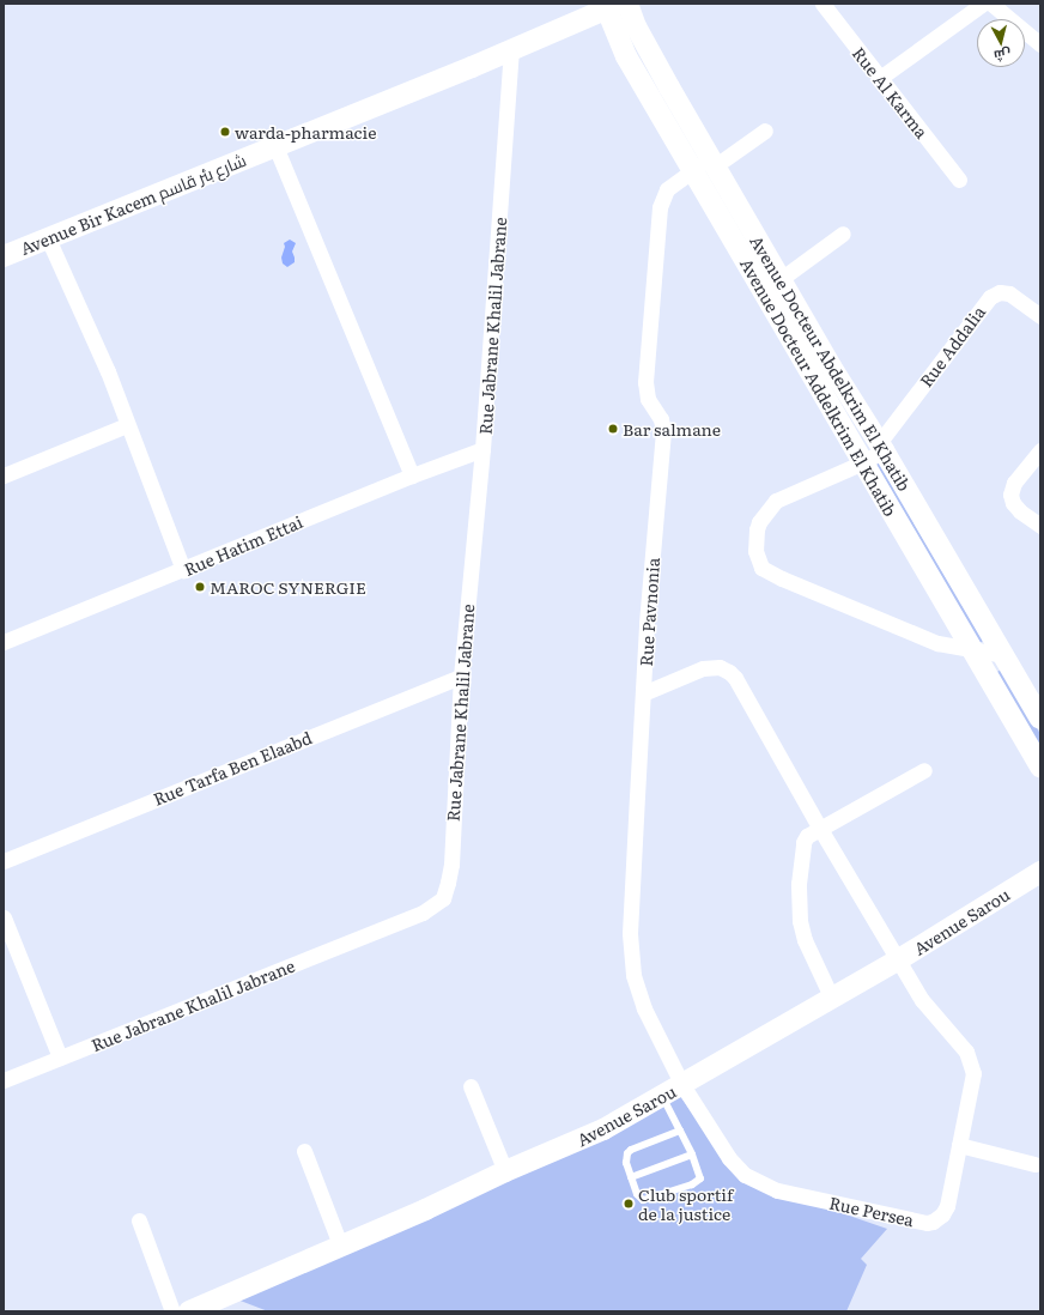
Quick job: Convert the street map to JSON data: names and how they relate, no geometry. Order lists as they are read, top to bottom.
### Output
{
  "streets": {
    "main road": [
      "Avenue Bir Kacem شارع بئر قاسم",
      "Avenue Docteur Abdelkrim El Khatib",
      "Avenue Docteur Addelkrim El Khatib",
      "Avenue Sarou"
    ],
    "street": [
      "Rue Al Karma",
      "Rue Jabrane Khalil Jabrane",
      "Rue Addalia",
      "Rue Hatim Ettai",
      "Rue Pavnonia",
      "Rue Tarfa Ben Elaabd",
      "Rue Persea"
    ]
  },
  "crossings": [
    ["Avenue Bir Kacem شارع بئر قاسم", "Rue Jabrane Khalil Jabrane"],
    ["Avenue Bir Kacem شارع بئر قاسم", "Avenue Docteur Addelkrim El Khatib"],
    ["Rue Jabrane Khalil Jabrane", "Rue Hatim Ettai"],
    ["Rue Jabrane Khalil Jabrane", "Rue Tarfa Ben Elaabd"],
    ["Rue Addalia", "Avenue Docteur Abdelkrim El Khatib"],
    ["Avenue Docteur Abdelkrim El Khatib", "Rue Pavnonia"],
    ["Avenue Docteur Addelkrim El Khatib", "Rue Pavnonia"],
    ["Rue Pavnonia", "Avenue Sarou"],
    ["Rue Pavnonia", "Rue Persea"],
    ["Avenue Sarou", "Rue Persea"]
  ],
  "places": [
    "warda-pharmacie",
    "Bar salmane",
    "MAROC SYNERGIE",
    "Club sportif de la justice"
  ],
  "north": "bottom"
}
